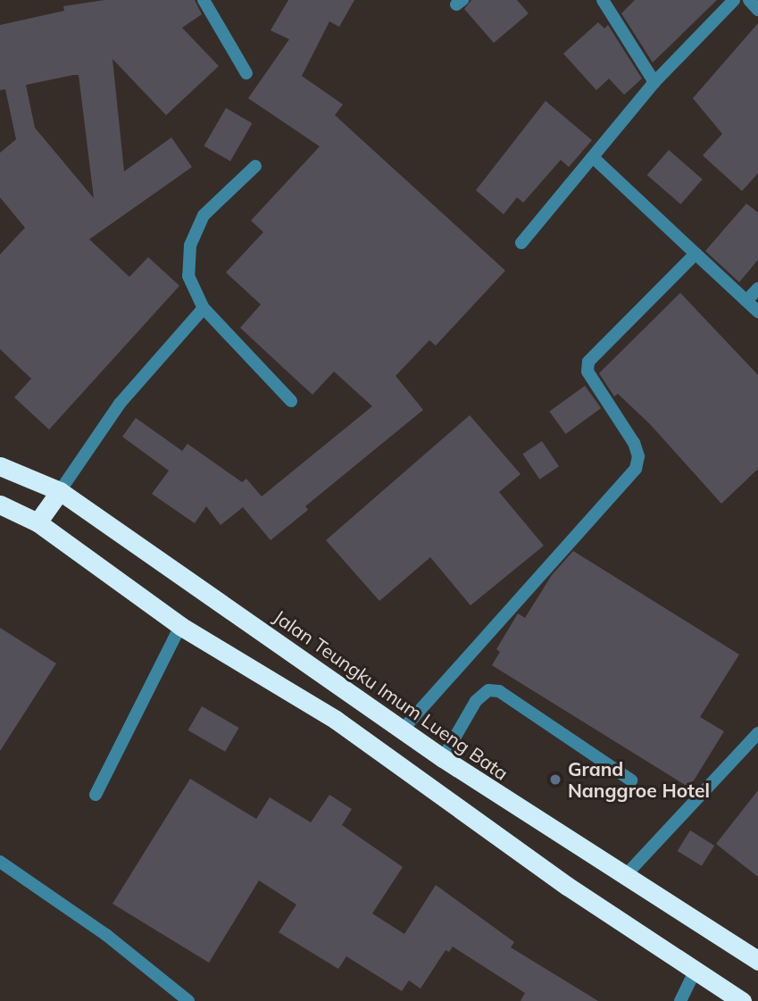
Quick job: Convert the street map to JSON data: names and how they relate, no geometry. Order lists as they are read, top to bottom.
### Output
{
  "streets": {
    "highway": ["Jalan Teungku Imum Lueng Bata"]
  },
  "places": ["Grand Nanggroe Hotel"]
}
